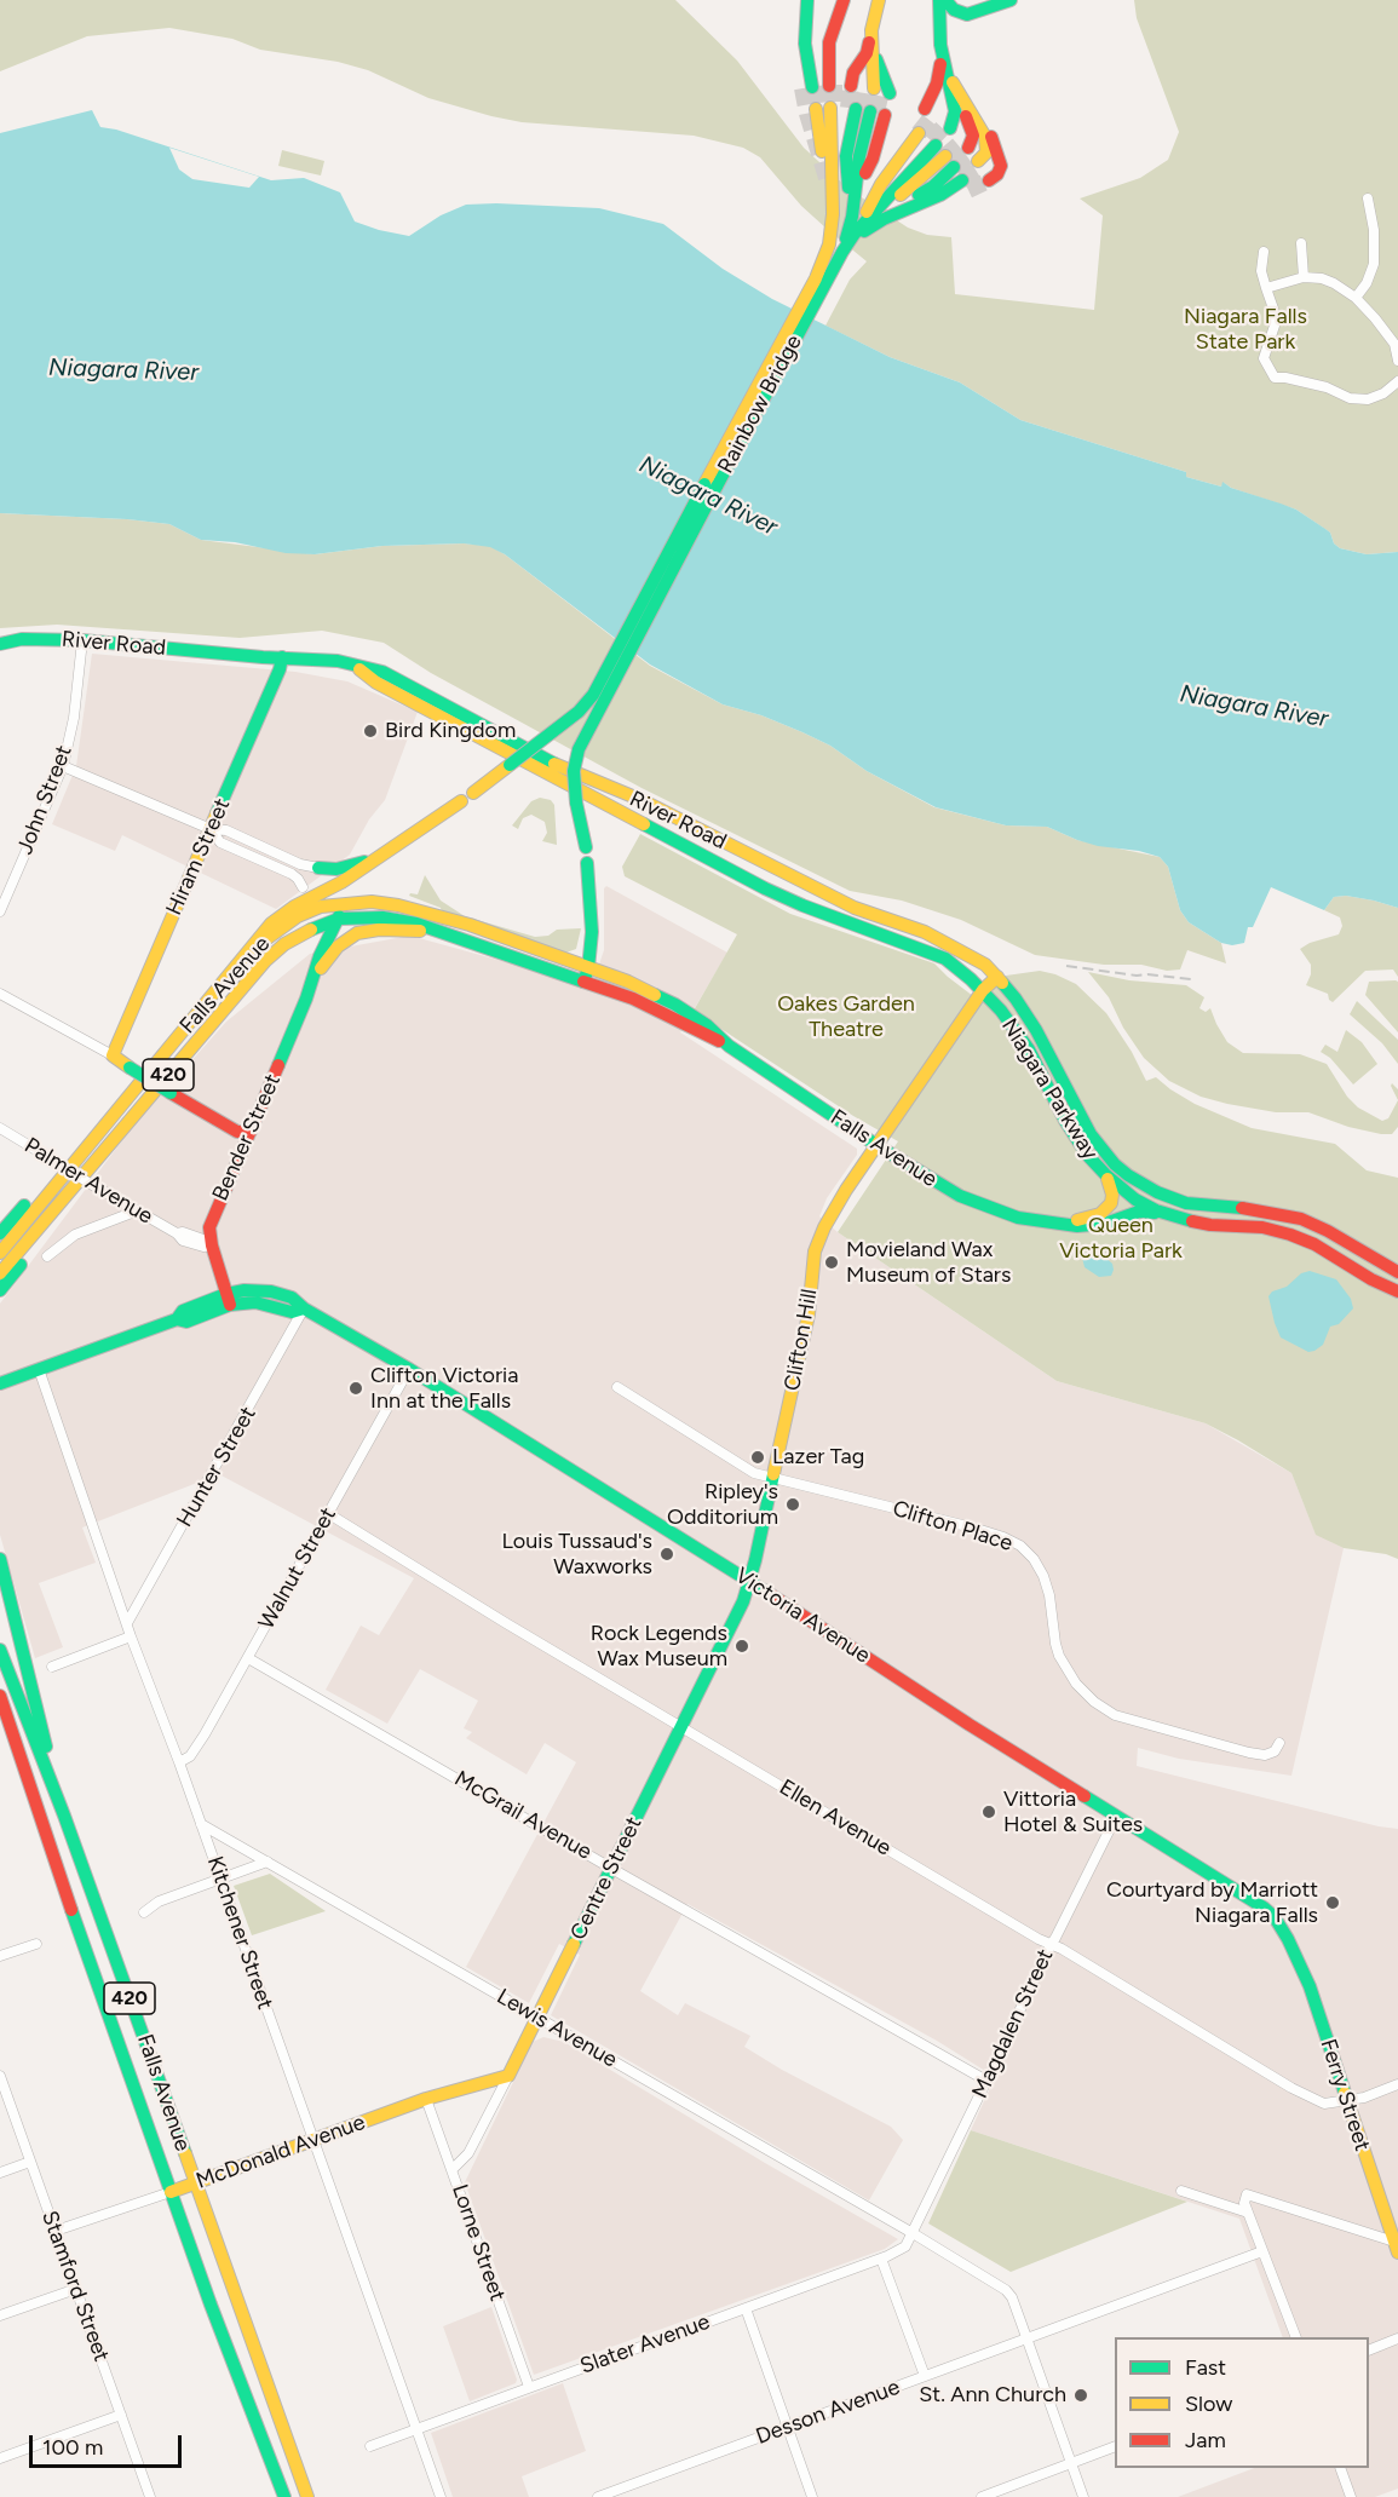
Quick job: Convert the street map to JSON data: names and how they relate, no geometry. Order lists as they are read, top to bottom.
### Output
{
  "streets": {
    "main road": [
      "Rainbow Bridge",
      "River Road",
      "Hiram Street",
      "Falls Avenue",
      "420",
      "Niagara Parkway",
      "Bender Street",
      "Clifton Hill",
      "Victoria Avenue",
      "Centre Street",
      "Ferry Street",
      "McDonald Avenue"
    ],
    "street": [
      "John Street",
      "Palmer Avenue",
      "Hunter Street",
      "Clifton Place",
      "Walnut Street",
      "McGrail Avenue",
      "Ellen Avenue",
      "Kitchener Street",
      "Magdalen Street",
      "Lewis Avenue",
      "Lorne Street",
      "Stamford Street",
      "Slater Avenue",
      "Desson Avenue"
    ]
  },
  "crossings": [
    ["River Road", "John Street"],
    ["River Road", "Hiram Street"],
    ["River Road", "Niagara Parkway"],
    ["River Road", "Clifton Hill"],
    ["Falls Avenue", "Niagara Parkway"],
    ["Falls Avenue", "Bender Street"],
    ["Falls Avenue", "Clifton Hill"],
    ["Falls Avenue", "McDonald Avenue"],
    ["Niagara Parkway", "Clifton Hill"],
    ["Bender Street", "Palmer Avenue"],
    ["Bender Street", "Victoria Avenue"],
    ["Clifton Hill", "Clifton Place"],
    ["Clifton Hill", "Victoria Avenue"],
    ["Clifton Hill", "Centre Street"],
    ["Hunter Street", "Victoria Avenue"],
    ["Hunter Street", "Kitchener Street"],
    ["Walnut Street", "Victoria Avenue"],
    ["Walnut Street", "McGrail Avenue"],
    ["Walnut Street", "Ellen Avenue"],
    ["Walnut Street", "Kitchener Street"],
    ["Victoria Avenue", "Centre Street"],
    ["Victoria Avenue", "Kitchener Street"],
    ["Victoria Avenue", "Magdalen Street"],
    ["Victoria Avenue", "Ferry Street"],
    ["McGrail Avenue", "Centre Street"],
    ["McGrail Avenue", "Magdalen Street"],
    ["Ellen Avenue", "Centre Street"],
    ["Ellen Avenue", "Magdalen Street"],
    ["Ellen Avenue", "Ferry Street"],
    ["Centre Street", "Lewis Avenue"],
    ["Centre Street", "McDonald Avenue"],
    ["Centre Street", "Lorne Street"],
    ["Kitchener Street", "Lewis Avenue"],
    ["Kitchener Street", "McDonald Avenue"],
    ["Kitchener Street", "Slater Avenue"],
    ["Magdalen Street", "Lewis Avenue"],
    ["Magdalen Street", "Slater Avenue"],
    ["Lewis Avenue", "Slater Avenue"],
    ["Lewis Avenue", "Desson Avenue"],
    ["McDonald Avenue", "Lorne Street"],
    ["McDonald Avenue", "Stamford Street"],
    ["Lorne Street", "Slater Avenue"]
  ],
  "water": ["Niagara River"],
  "parks": ["Niagara Falls State Park", "Oakes Garden Theatre", "Queen Victoria Park"],
  "places": [
    "Bird Kingdom",
    "Movieland Wax Museum of Stars",
    "Clifton Victoria Inn at the Falls",
    "Lazer Tag",
    "Ripley's Odditorium",
    "Louis Tussaud's Waxworks",
    "Rock Legends Wax Museum",
    "Vittoria Hotel & Suites",
    "Courtyard by Marriott Niagara Falls",
    "St. Ann Church"
  ],
  "legend": ["Fast", "Slow", "Jam"],
  "scale_bar": "100 m"
}
